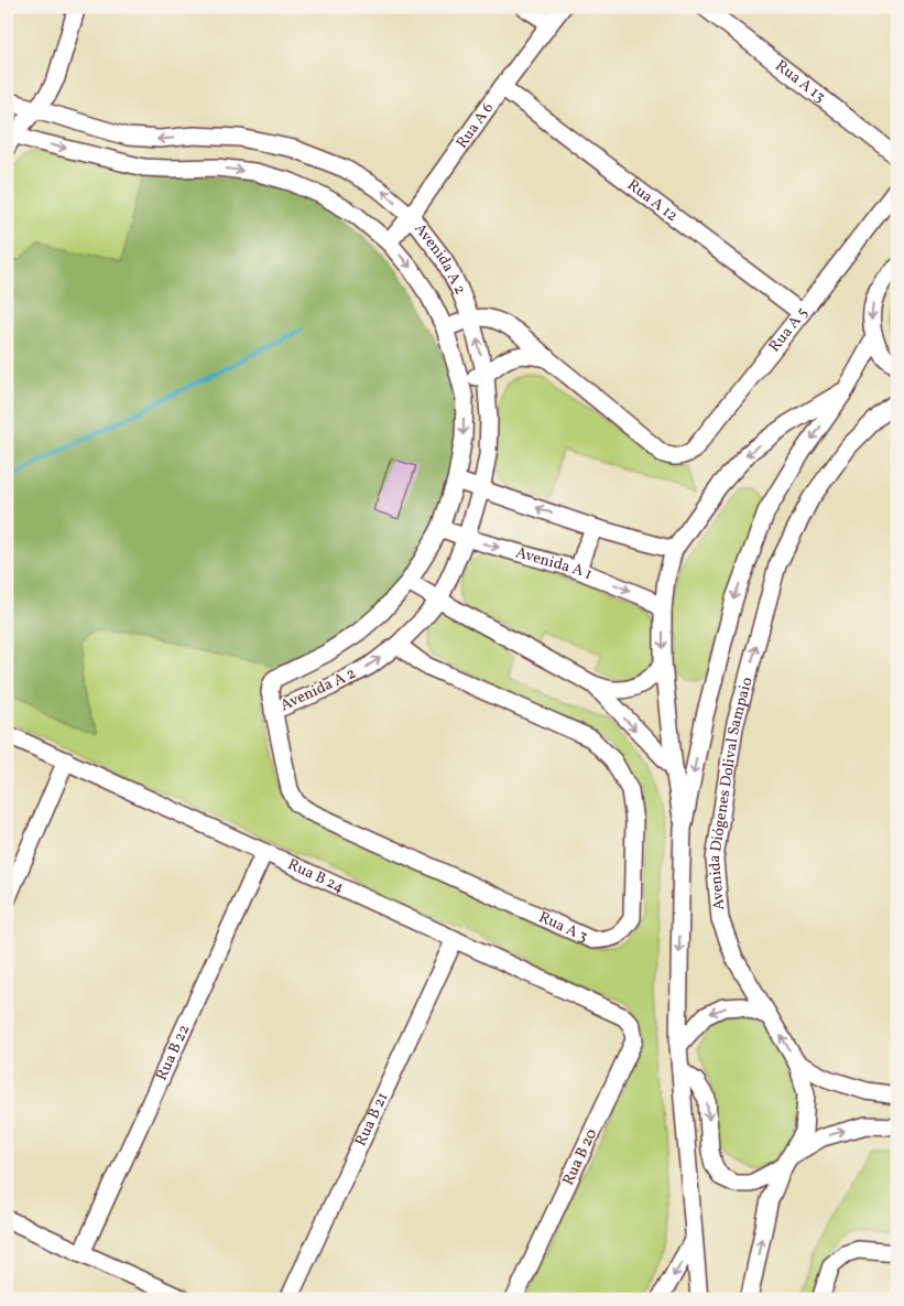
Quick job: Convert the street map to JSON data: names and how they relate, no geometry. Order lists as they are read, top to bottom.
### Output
{
  "streets": {
    "street": [
      "Rua A 13",
      "Rua A 6",
      "Rua A 12",
      "Avenida A 2",
      "Rua A 5",
      "Avenida A 1",
      "Avenida Diógenes Dolival Sampaio",
      "Rua B 24",
      "Rua A 3",
      "Rua B 22",
      "Rua B 21",
      "Rua B 20"
    ]
  },
  "crossings": [
    ["Rua A 6", "Rua A 12"],
    ["Rua A 6", "Avenida A 2"],
    ["Rua A 12", "Rua A 5"],
    ["Avenida A 2", "Avenida A 1"],
    ["Avenida A 2", "Rua A 3"],
    ["Rua B 24", "Rua B 22"],
    ["Rua B 24", "Rua B 21"],
    ["Rua B 24", "Rua B 20"]
  ]
}
